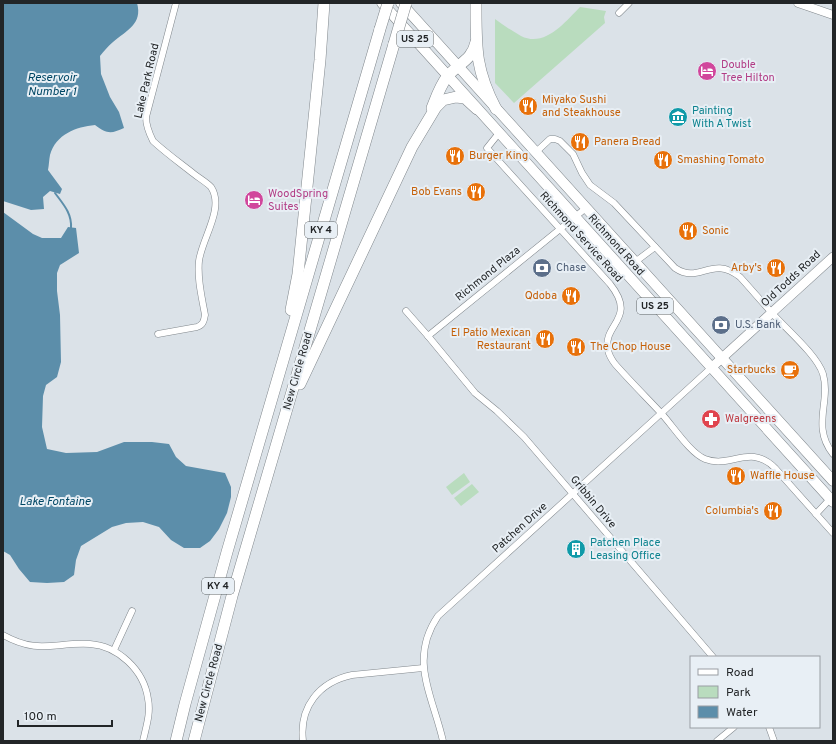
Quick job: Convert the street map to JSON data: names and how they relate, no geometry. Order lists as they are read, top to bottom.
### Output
{
  "streets": {
    "highway": [
      "US 25",
      "KY 4",
      "Richmond Road",
      "New Circle Road"
    ],
    "main road": ["Old Todds Road"],
    "street": [
      "Lake Park Road",
      "Richmond Service Road",
      "Richmond Plaza",
      "Gribbin Drive",
      "Patchen Drive"
    ]
  },
  "crossings": [
    ["Richmond Service Road", "Richmond Road"],
    ["Richmond Service Road", "Richmond Plaza"],
    ["Richmond Service Road", "Patchen Drive"],
    ["Richmond Road", "Richmond Plaza"],
    ["Richmond Road", "Old Todds Road"],
    ["Richmond Road", "Patchen Drive"],
    ["Richmond Plaza", "Gribbin Drive"],
    ["Old Todds Road", "Patchen Drive"],
    ["Gribbin Drive", "Patchen Drive"]
  ],
  "water": ["Reservoir Number 1", "Lake Fontaine"],
  "places": {
    "hotel": ["Double Tree Hilton", "WoodSpring Suites"],
    "restaurant": [
      "Miyako Sushi and Steakhouse",
      "Panera Bread",
      "Burger King",
      "Smashing Tomato",
      "Bob Evans",
      "Sonic",
      "Arby's",
      "Qdoba",
      "El Patio Mexican Restaurant",
      "The Chop House",
      "Waffle House",
      "Columbia's"
    ],
    "museum": ["Painting With A Twist"],
    "bank": ["Chase", "U.S. Bank"],
    "cafe": ["Starbucks"],
    "pharmacy": ["Walgreens"],
    "building": ["Patchen Place Leasing Office"]
  },
  "legend": ["Road", "Park", "Water"],
  "scale_bar": "100 m"
}
